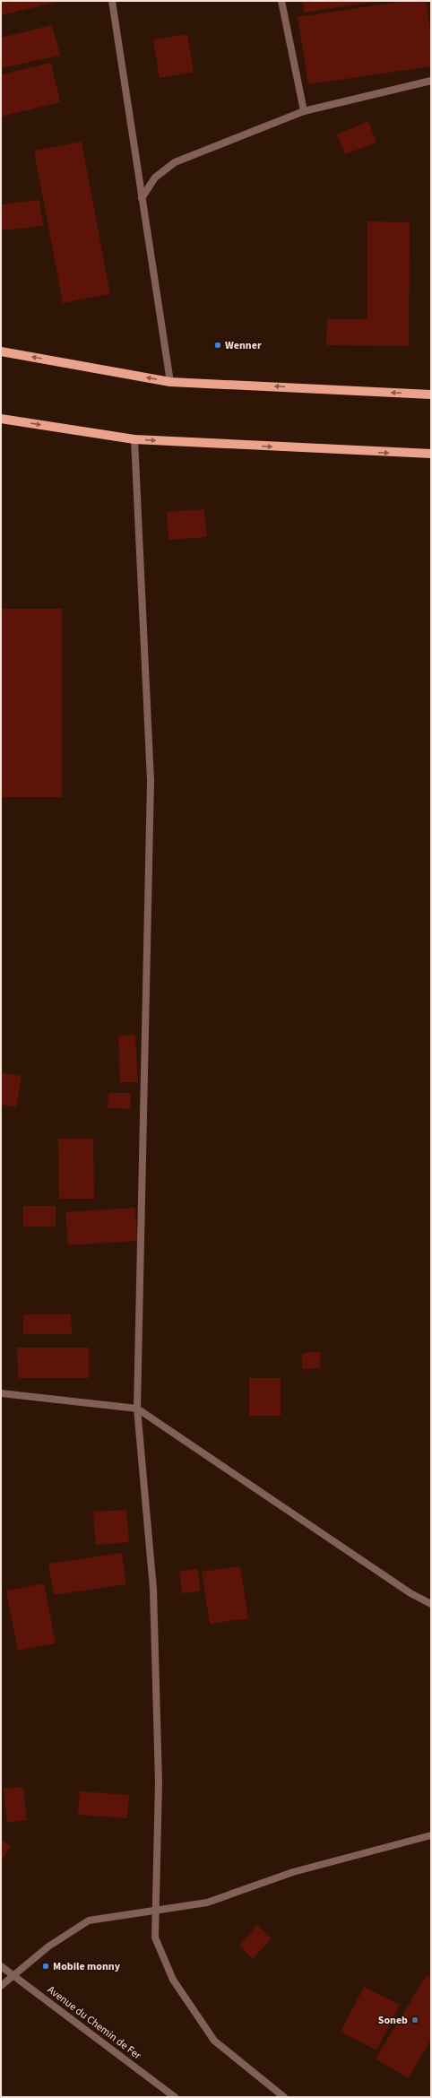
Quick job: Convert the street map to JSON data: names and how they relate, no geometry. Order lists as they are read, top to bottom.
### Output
{
  "streets": {
    "street": ["Avenue du Chemin de Fer"]
  },
  "places": ["Wenner", "Mobile monny", "Soneb"]
}
